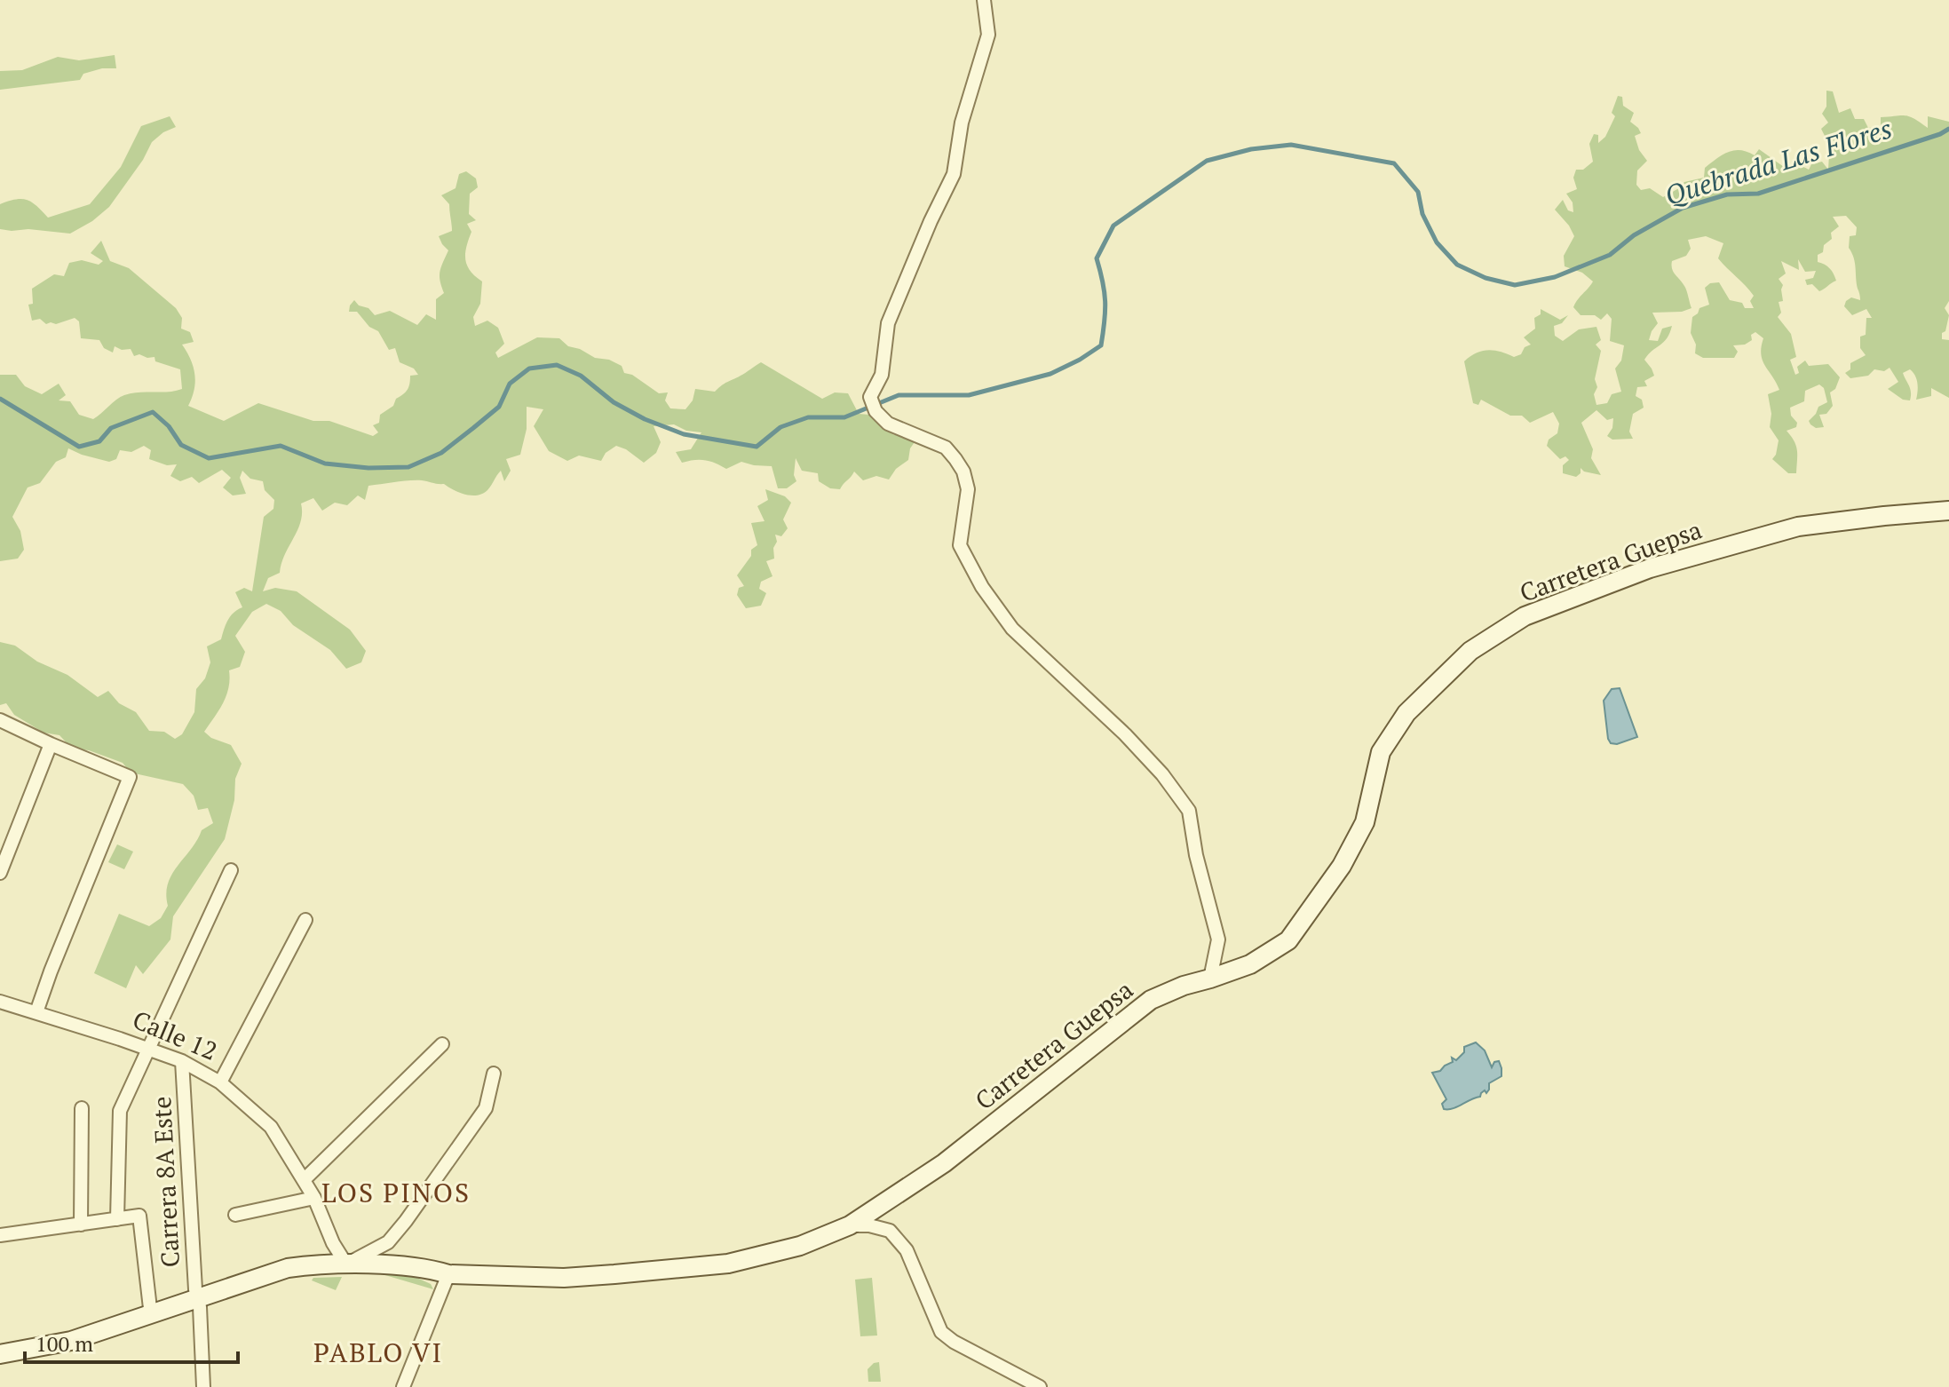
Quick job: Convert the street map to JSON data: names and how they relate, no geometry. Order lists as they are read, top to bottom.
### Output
{
  "streets": {
    "street": ["Carretera Guepsa", "Calle 12", "Carrera 8A Este"]
  },
  "crossings": [
    ["Calle 12", "Carrera 8A Este"]
  ],
  "districts": ["LOS PINOS", "PABLO VI"],
  "water": ["Quebrada Las Flores"],
  "scale_bar": "100 m"
}
